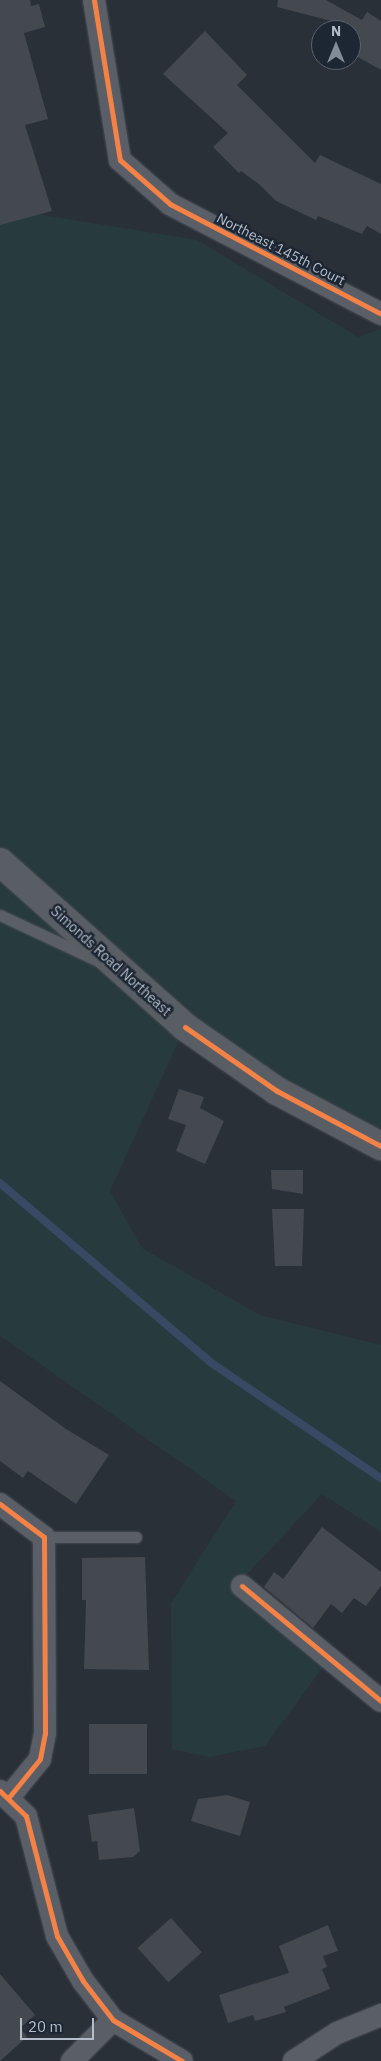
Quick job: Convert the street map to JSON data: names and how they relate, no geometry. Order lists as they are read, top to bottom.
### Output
{
  "streets": {
    "main road": ["Simonds Road Northeast"],
    "street": ["Northeast 145th Court"]
  },
  "scale_bar": "20 m",
  "north": "top"
}
